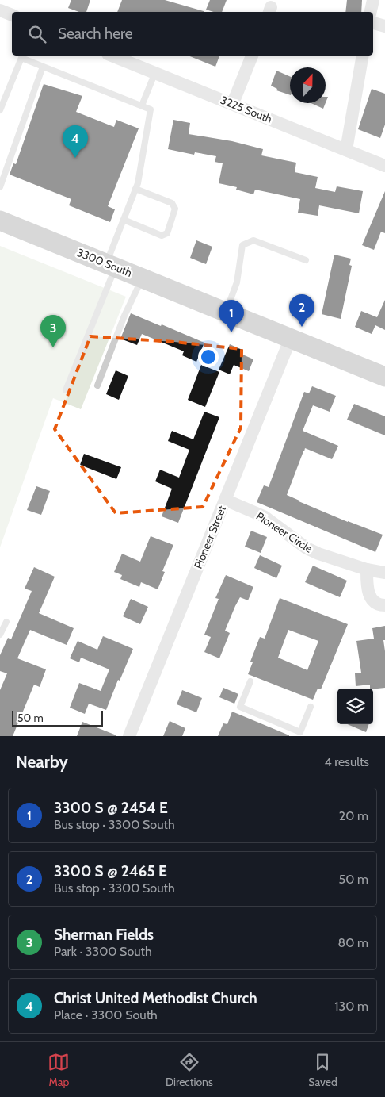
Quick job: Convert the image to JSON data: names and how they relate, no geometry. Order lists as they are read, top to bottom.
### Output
{
  "streets": {
    "main road": ["3300 South"],
    "street": ["3225 South", "Pioneer Circle", "Pioneer Street"]
  },
  "crossings": [
    ["3300 South", "Pioneer Street"],
    ["Pioneer Circle", "Pioneer Street"]
  ],
  "scale_bar": "50 m",
  "north": "top",
  "page": {
    "search": "Search here",
    "pins": [
      "4",
      "2",
      "1",
      "3"
    ],
    "scale": "50 m",
    "heading": ["Nearby", "4 results"],
    "list": [
      {
        "mark": "1",
        "name": "3300 S @ 2454 E",
        "note": "Bus stop · 3300 South",
        "value": "20 m"
      },
      {
        "mark": "2",
        "name": "3300 S @ 2465 E",
        "note": "Bus stop · 3300 South",
        "value": "50 m"
      },
      {
        "mark": "3",
        "name": "Sherman Fields",
        "note": "Park · 3300 South",
        "value": "80 m"
      },
      {
        "mark": "4",
        "name": "Christ United Methodist Church",
        "note": "Place · 3300 South",
        "value": "130 m"
      }
    ],
    "nav": ["Map", "Directions", "Saved"]
  }
}
